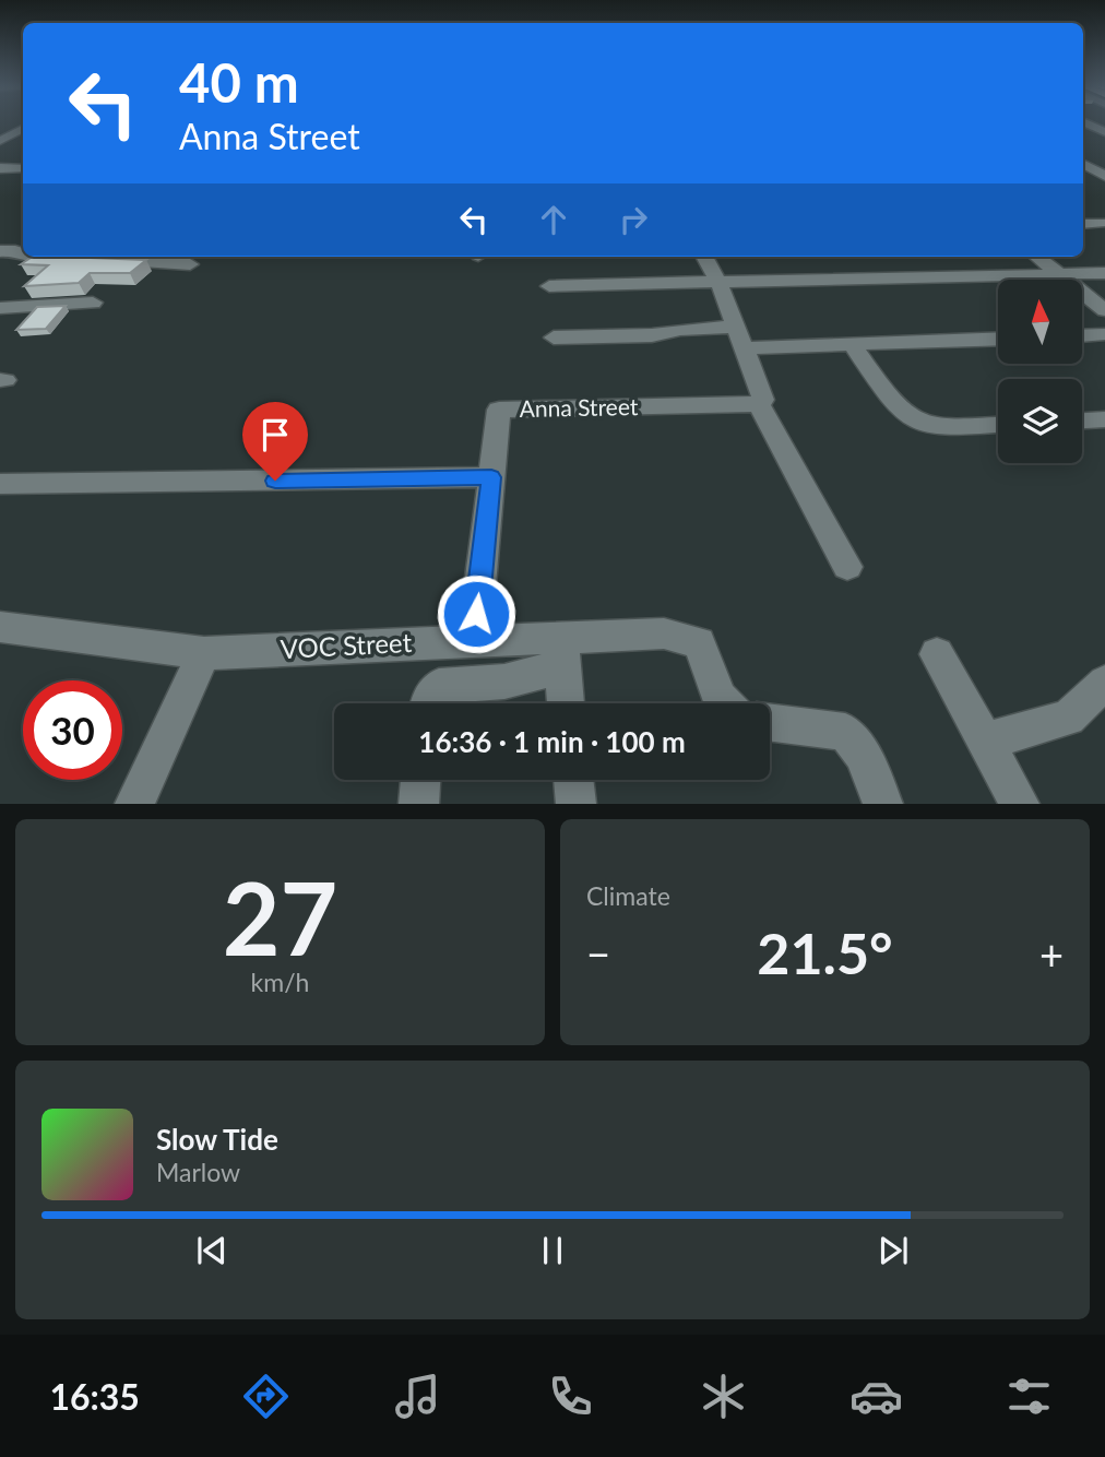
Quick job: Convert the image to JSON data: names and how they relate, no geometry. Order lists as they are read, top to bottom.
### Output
{
  "streets": {
    "street": ["Anna Street", "VOC Street"]
  },
  "north": "top",
  "page": {
    "turn": ["40 m", "Anna Street"],
    "limit": "30",
    "trip": "16:36 · 1 min · 100 m",
    "tile": [
      ["27", "km/h"],
      "Climate"
    ],
    "heat": ["−", "21.5°", "+"],
    "song": ["Slow Tide", "Marlow"],
    "tabs": "16:35"
  }
}
